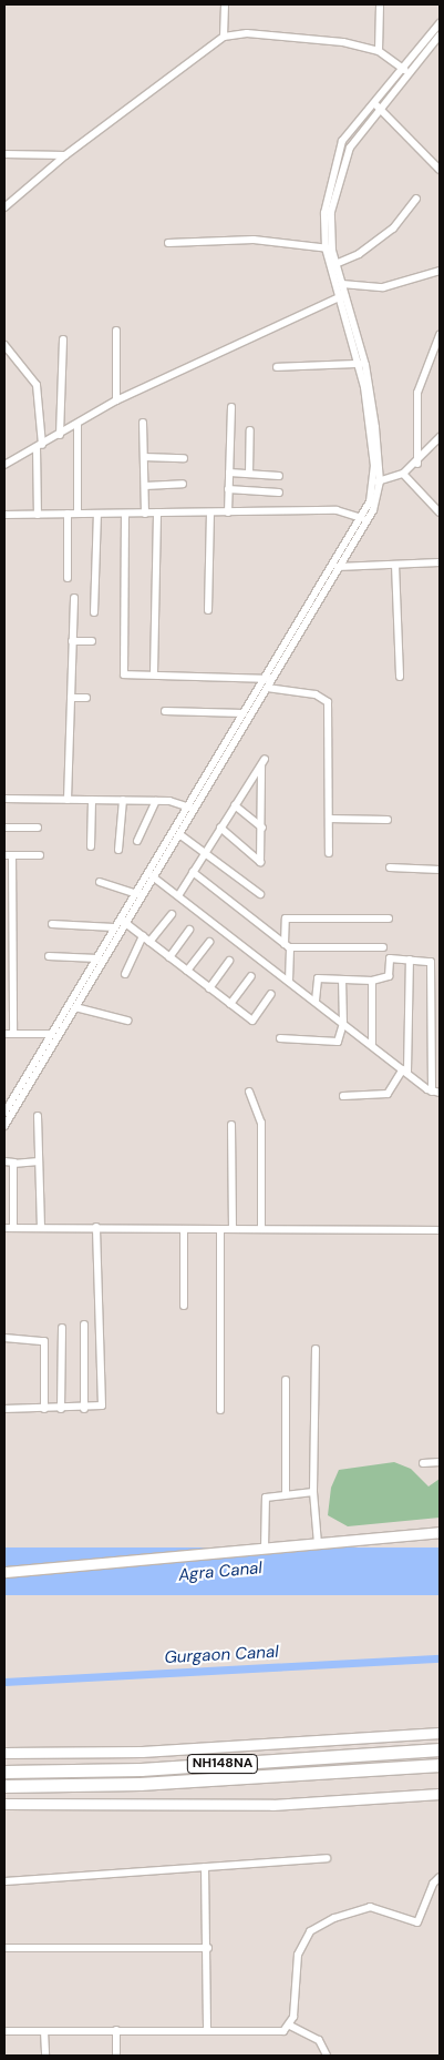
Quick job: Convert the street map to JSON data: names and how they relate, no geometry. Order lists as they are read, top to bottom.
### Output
{
  "streets": {
    "highway": ["NH148NA"]
  },
  "water": ["Agra Canal", "Gurgaon Canal"]
}
